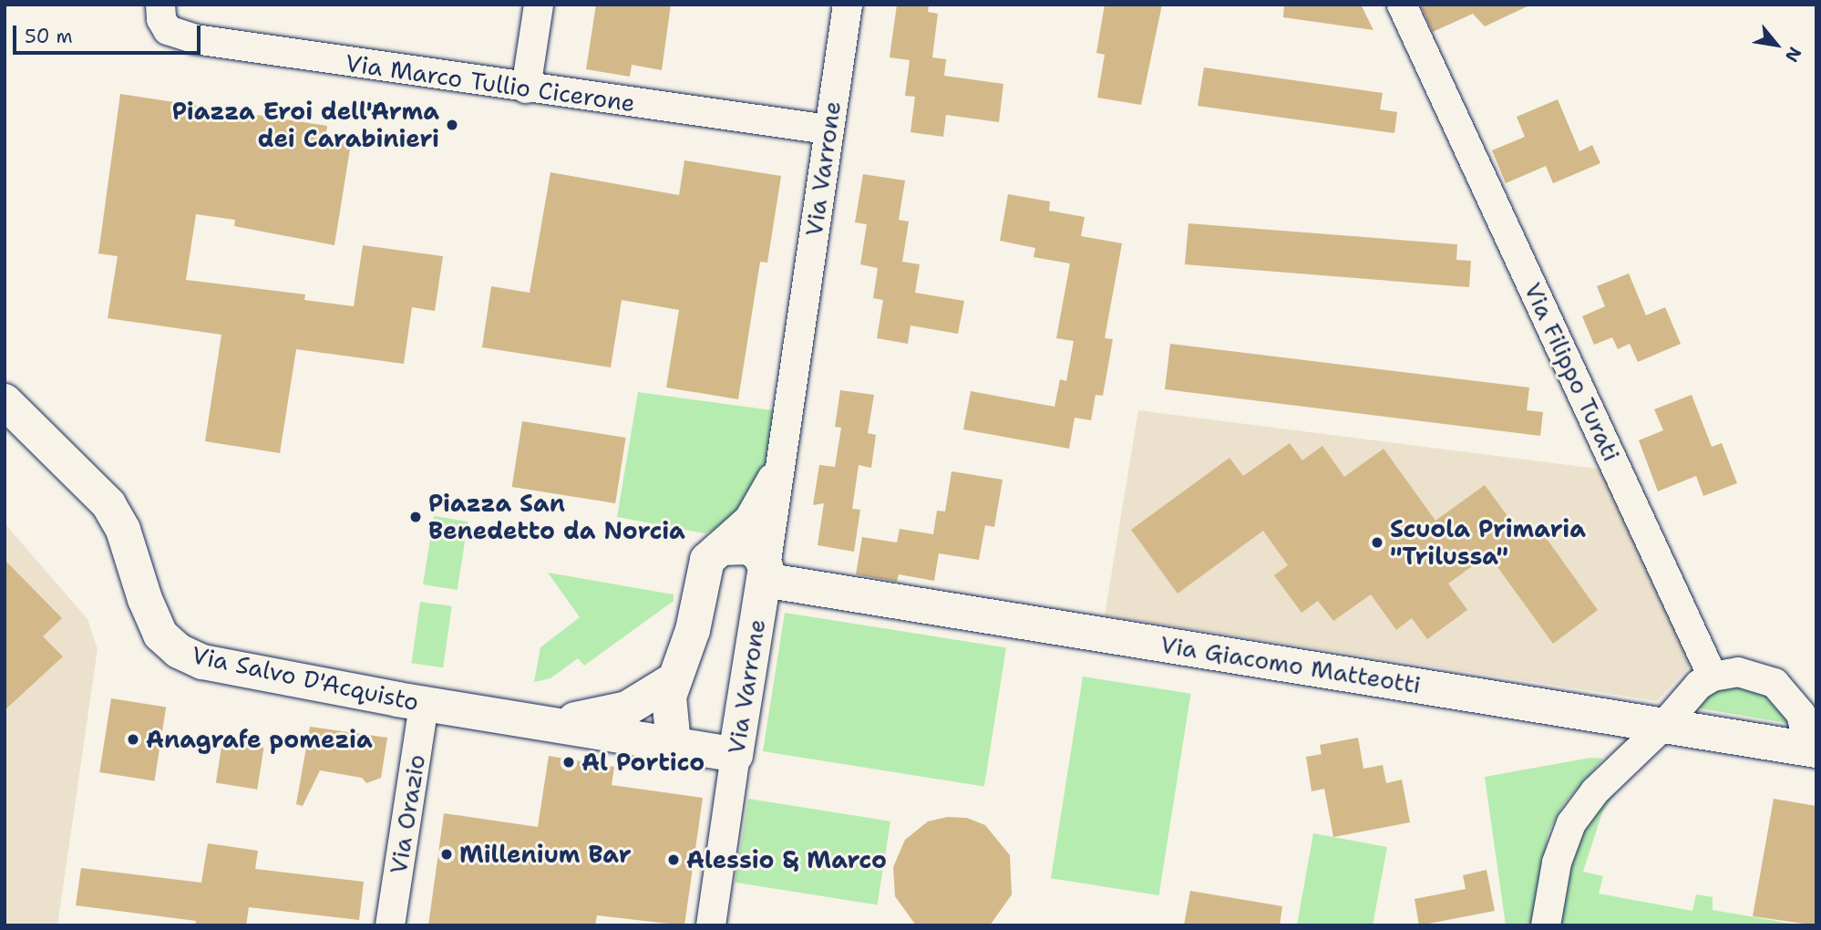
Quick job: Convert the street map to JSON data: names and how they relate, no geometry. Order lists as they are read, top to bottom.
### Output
{
  "streets": {
    "street": [
      "Via Marco Tullio Cicerone",
      "Via Varrone",
      "Via Filippo Turati",
      "Via Giacomo Matteotti",
      "Via Salvo D'Acquisto",
      "Via Orazio"
    ]
  },
  "crossings": [
    ["Via Marco Tullio Cicerone", "Via Varrone"],
    ["Via Varrone", "Via Giacomo Matteotti"],
    ["Via Varrone", "Via Salvo D'Acquisto"],
    ["Via Salvo D'Acquisto", "Via Orazio"]
  ],
  "places": [
    "Piazza Eroi dell'Arma dei Carabinieri",
    "Piazza San Benedetto da Norcia",
    "Scuola Primaria \"Trilussa\"",
    "Anagrafe pomezia",
    "Al Portico",
    "Millenium Bar",
    "Alessio & Marco"
  ],
  "scale_bar": "50 m",
  "north": "bottom right"
}
